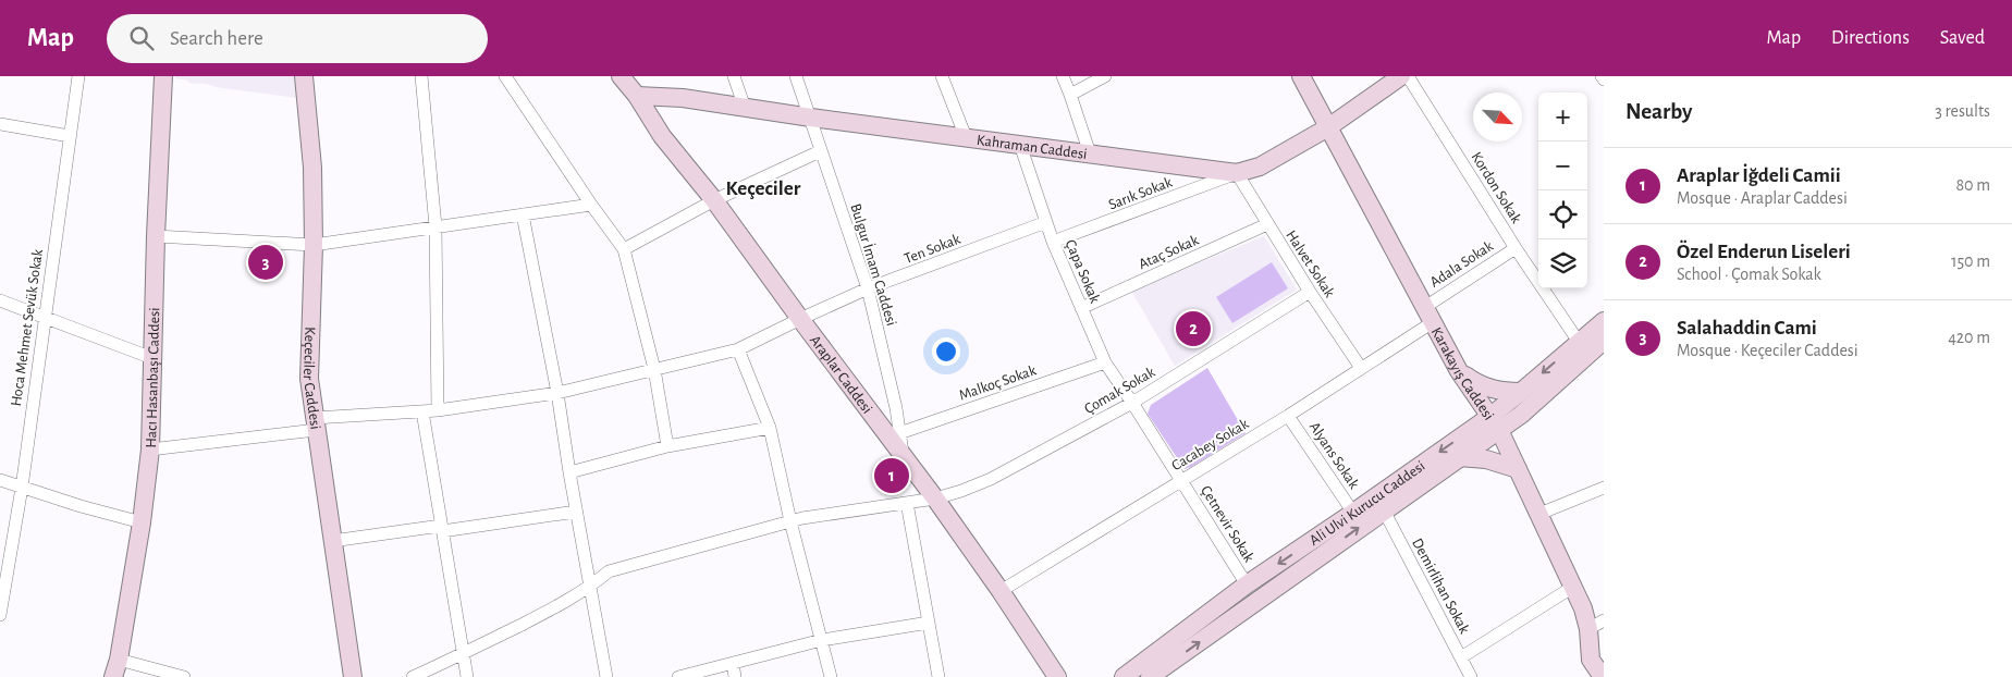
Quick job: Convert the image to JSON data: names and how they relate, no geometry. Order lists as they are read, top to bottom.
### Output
{
  "streets": {
    "street": [
      "Kahraman Caddesi",
      "Kordon Sokak",
      "Sarık Sokak",
      "Ten Sokak",
      "Ataç Sokak",
      "Halvet Sokak",
      "Adala Sokak",
      "Bulgur İmam Caddesi",
      "Çapa Sokak",
      "Hoca Mehmet Sevük Sokak",
      "Karakayış Caddesi",
      "Araplar Caddesi",
      "Hacı Hasanbaşı Caddesi",
      "Keçeciler Caddesi",
      "Malkoç Sokak",
      "Çomak Sokak",
      "Cacabey Sokak",
      "Alyans Sokak",
      "Ali Ulvi Kurucu Caddesi",
      "Çetnevir Sokak",
      "Demirlihan Sokak"
    ]
  },
  "crossings": [
    ["Kahraman Caddesi", "Sarık Sokak"],
    ["Kahraman Caddesi", "Halvet Sokak"],
    ["Kahraman Caddesi", "Bulgur İmam Caddesi"],
    ["Kahraman Caddesi", "Çapa Sokak"],
    ["Kahraman Caddesi", "Karakayış Caddesi"],
    ["Kahraman Caddesi", "Araplar Caddesi"],
    ["Kordon Sokak", "Adala Sokak"],
    ["Kordon Sokak", "Ali Ulvi Kurucu Caddesi"],
    ["Sarık Sokak", "Halvet Sokak"],
    ["Sarık Sokak", "Çapa Sokak"],
    ["Ten Sokak", "Bulgur İmam Caddesi"],
    ["Ten Sokak", "Çapa Sokak"],
    ["Ten Sokak", "Araplar Caddesi"],
    ["Ten Sokak", "Hacı Hasanbaşı Caddesi"],
    ["Ten Sokak", "Keçeciler Caddesi"],
    ["Ataç Sokak", "Halvet Sokak"],
    ["Ataç Sokak", "Çapa Sokak"],
    ["Halvet Sokak", "Çomak Sokak"],
    ["Halvet Sokak", "Cacabey Sokak"],
    ["Adala Sokak", "Karakayış Caddesi"],
    ["Adala Sokak", "Cacabey Sokak"],
    ["Bulgur İmam Caddesi", "Araplar Caddesi"],
    ["Bulgur İmam Caddesi", "Malkoç Sokak"],
    ["Çapa Sokak", "Malkoç Sokak"],
    ["Çapa Sokak", "Çomak Sokak"],
    ["Çapa Sokak", "Çetnevir Sokak"],
    ["Karakayış Caddesi", "Cacabey Sokak"],
    ["Karakayış Caddesi", "Ali Ulvi Kurucu Caddesi"],
    ["Araplar Caddesi", "Çomak Sokak"],
    ["Araplar Caddesi", "Cacabey Sokak"],
    ["Çomak Sokak", "Çetnevir Sokak"],
    ["Cacabey Sokak", "Alyans Sokak"],
    ["Cacabey Sokak", "Çetnevir Sokak"],
    ["Alyans Sokak", "Ali Ulvi Kurucu Caddesi"],
    ["Ali Ulvi Kurucu Caddesi", "Çetnevir Sokak"],
    ["Ali Ulvi Kurucu Caddesi", "Demirlihan Sokak"]
  ],
  "districts": ["Keçeciler"],
  "north": "bottom right",
  "page": {
    "header": "Map",
    "search": "Search here",
    "nav": ["Map", "Directions", "Saved"],
    "heading": ["Nearby", "3 results"],
    "map_buttons": ["+", "−"],
    "list": [
      {
        "mark": "1",
        "name": "Araplar İğdeli Camii",
        "note": "Mosque · Araplar Caddesi",
        "value": "80 m"
      },
      {
        "mark": "2",
        "name": "Özel Enderun Liseleri",
        "note": "School · Çomak Sokak",
        "value": "150 m"
      },
      {
        "mark": "3",
        "name": "Salahaddin Cami",
        "note": "Mosque · Keçeciler Caddesi",
        "value": "420 m"
      }
    ],
    "pins": ["3", "2", "1"]
  }
}
